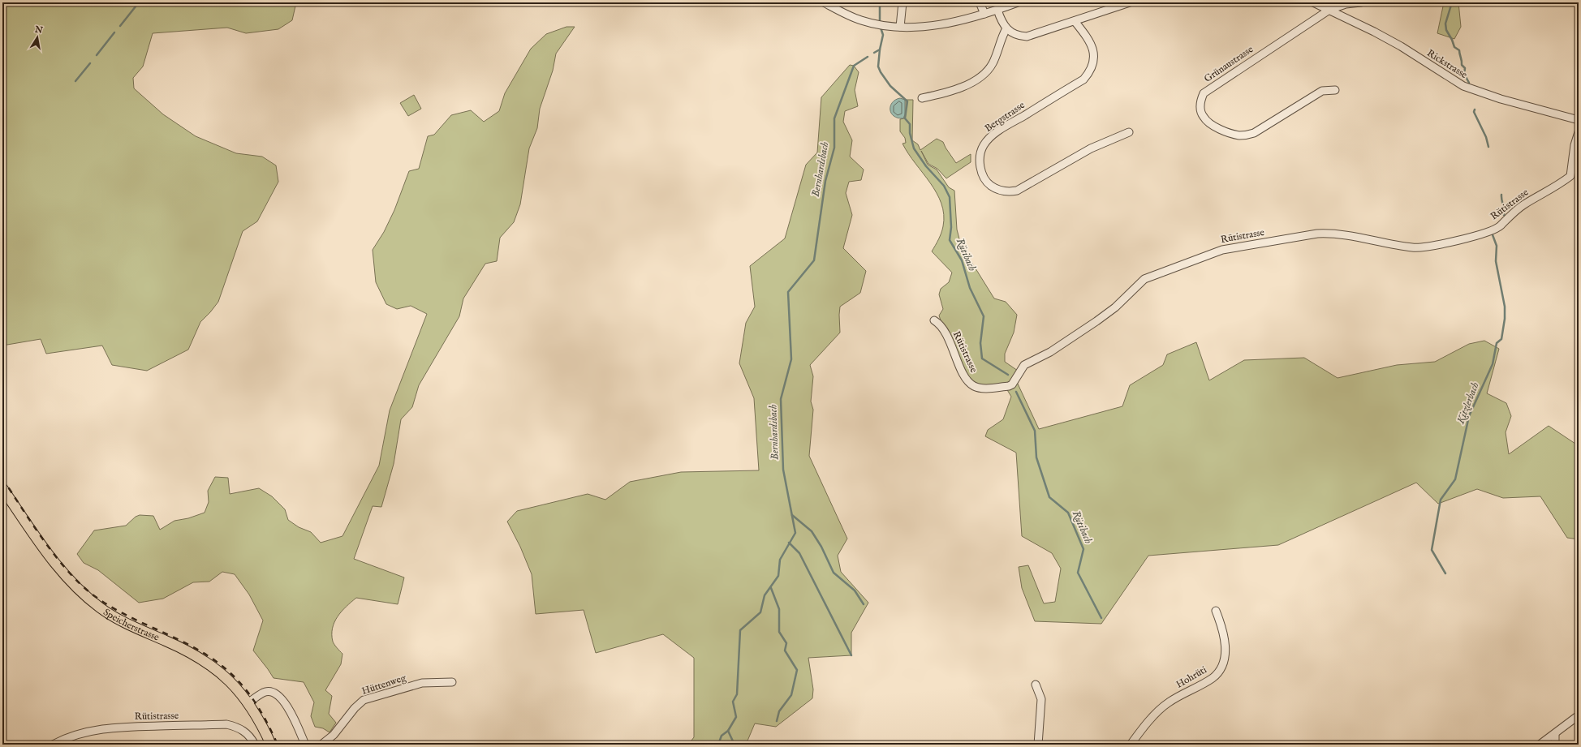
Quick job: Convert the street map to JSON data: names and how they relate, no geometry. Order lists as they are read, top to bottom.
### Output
{
  "streets": {
    "main road": ["Speicherstrasse"],
    "street": [
      "Grünaustrasse",
      "Rickstrasse",
      "Bergstrasse",
      "Rütistrasse",
      "Hohrüti",
      "Hüttenweg"
    ]
  },
  "crossings": [
    ["Grünaustrasse", "Rickstrasse"]
  ],
  "water": ["Bernhardsbach", "Rütibach", "Kitzlerbach"],
  "north": "top"
}
